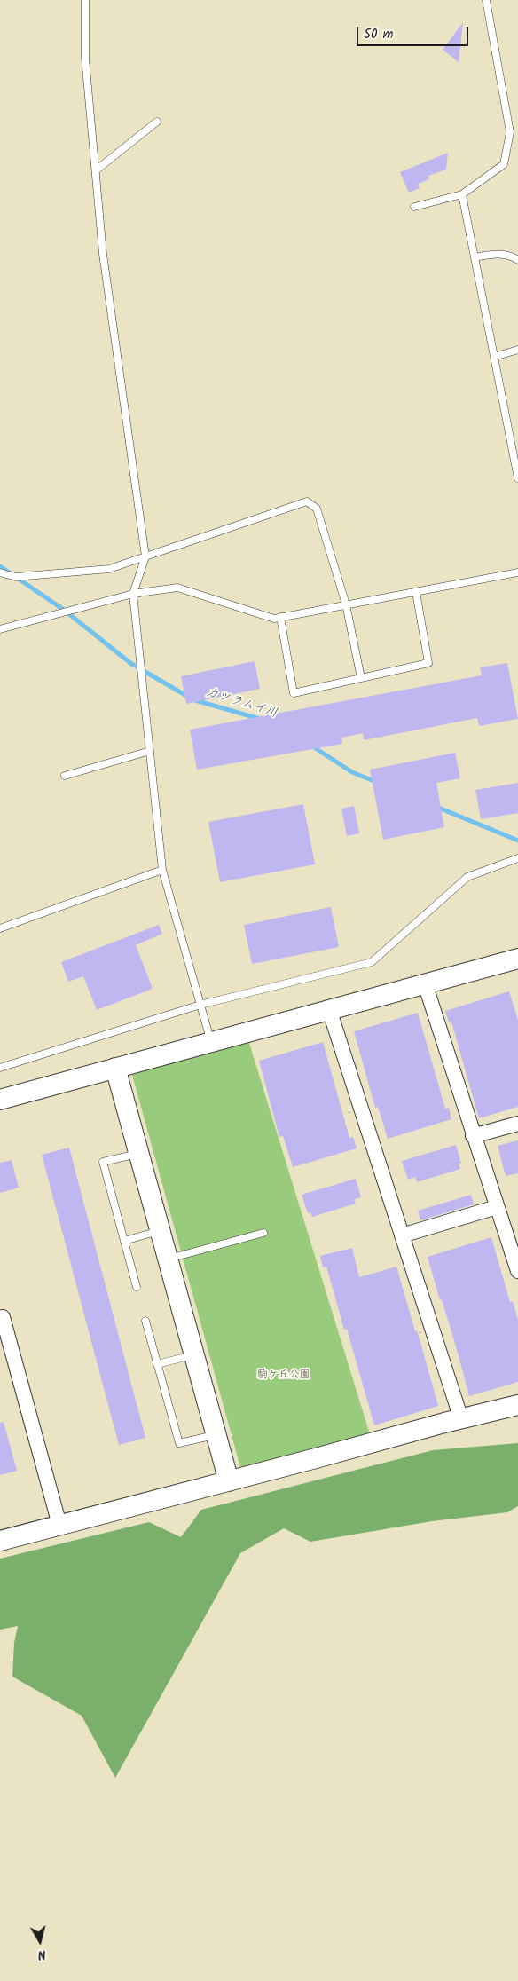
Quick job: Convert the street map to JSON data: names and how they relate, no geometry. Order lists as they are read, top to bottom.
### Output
{
  "water": ["カツラムイ川"],
  "parks": ["駒ケ丘公園"],
  "scale_bar": "50 m",
  "north": "bottom"
}
